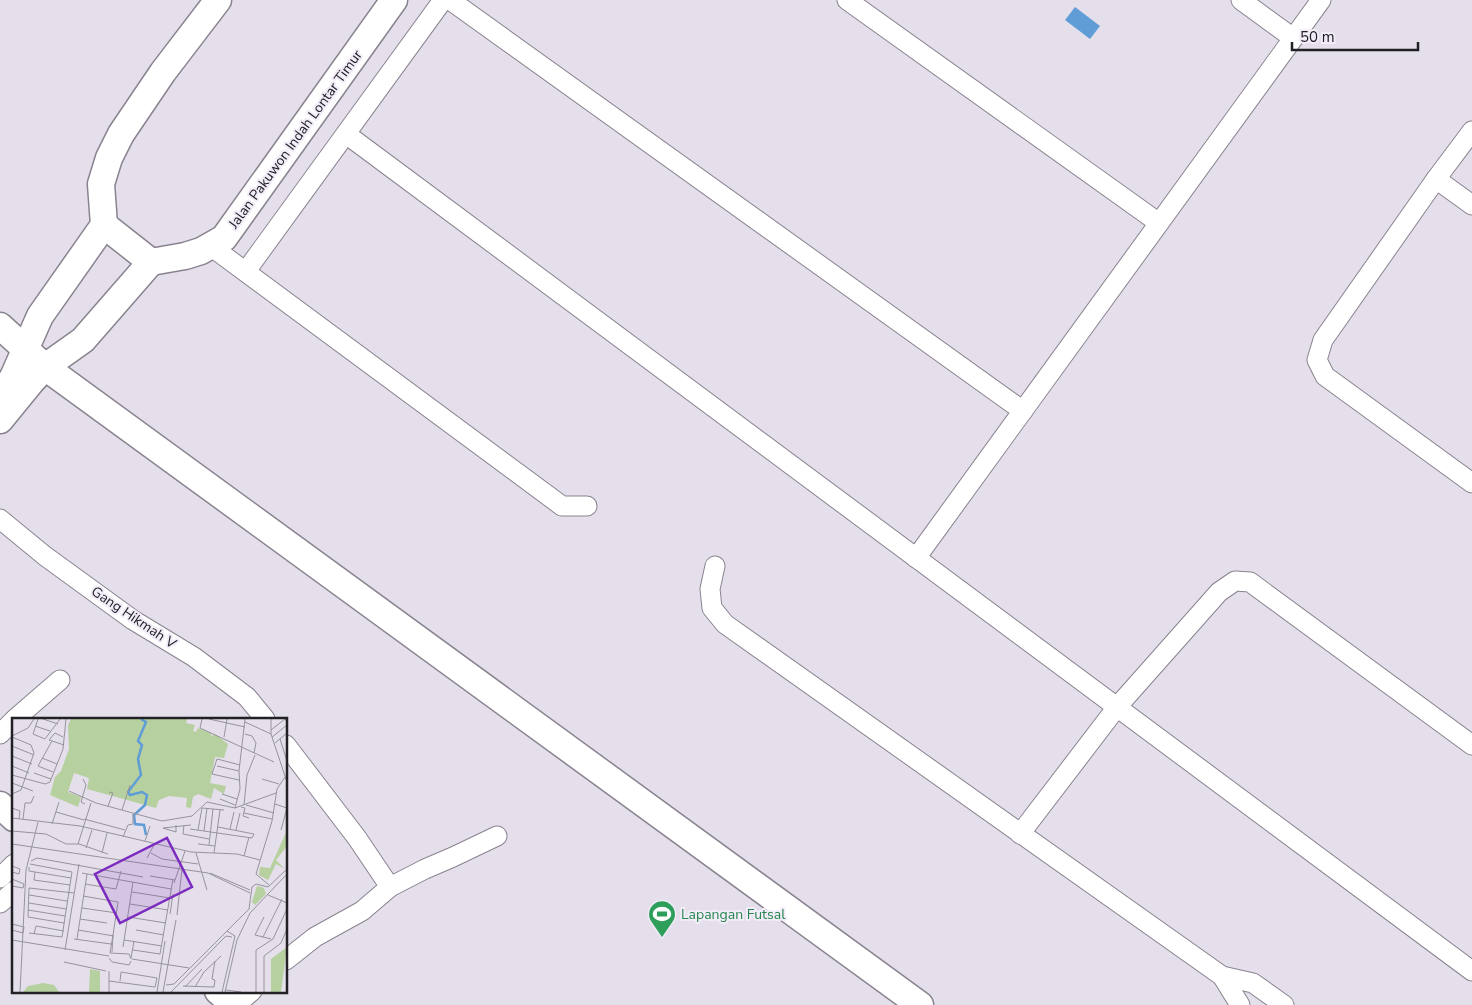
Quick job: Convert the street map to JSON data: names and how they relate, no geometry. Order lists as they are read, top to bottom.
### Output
{
  "streets": {
    "street": ["Jalan Pakuwon Indah Lontar Timur", "Gang Hikmah V"]
  },
  "places": {
    "sports": ["Lapangan Futsal"]
  },
  "scale_bar": "50 m"
}
